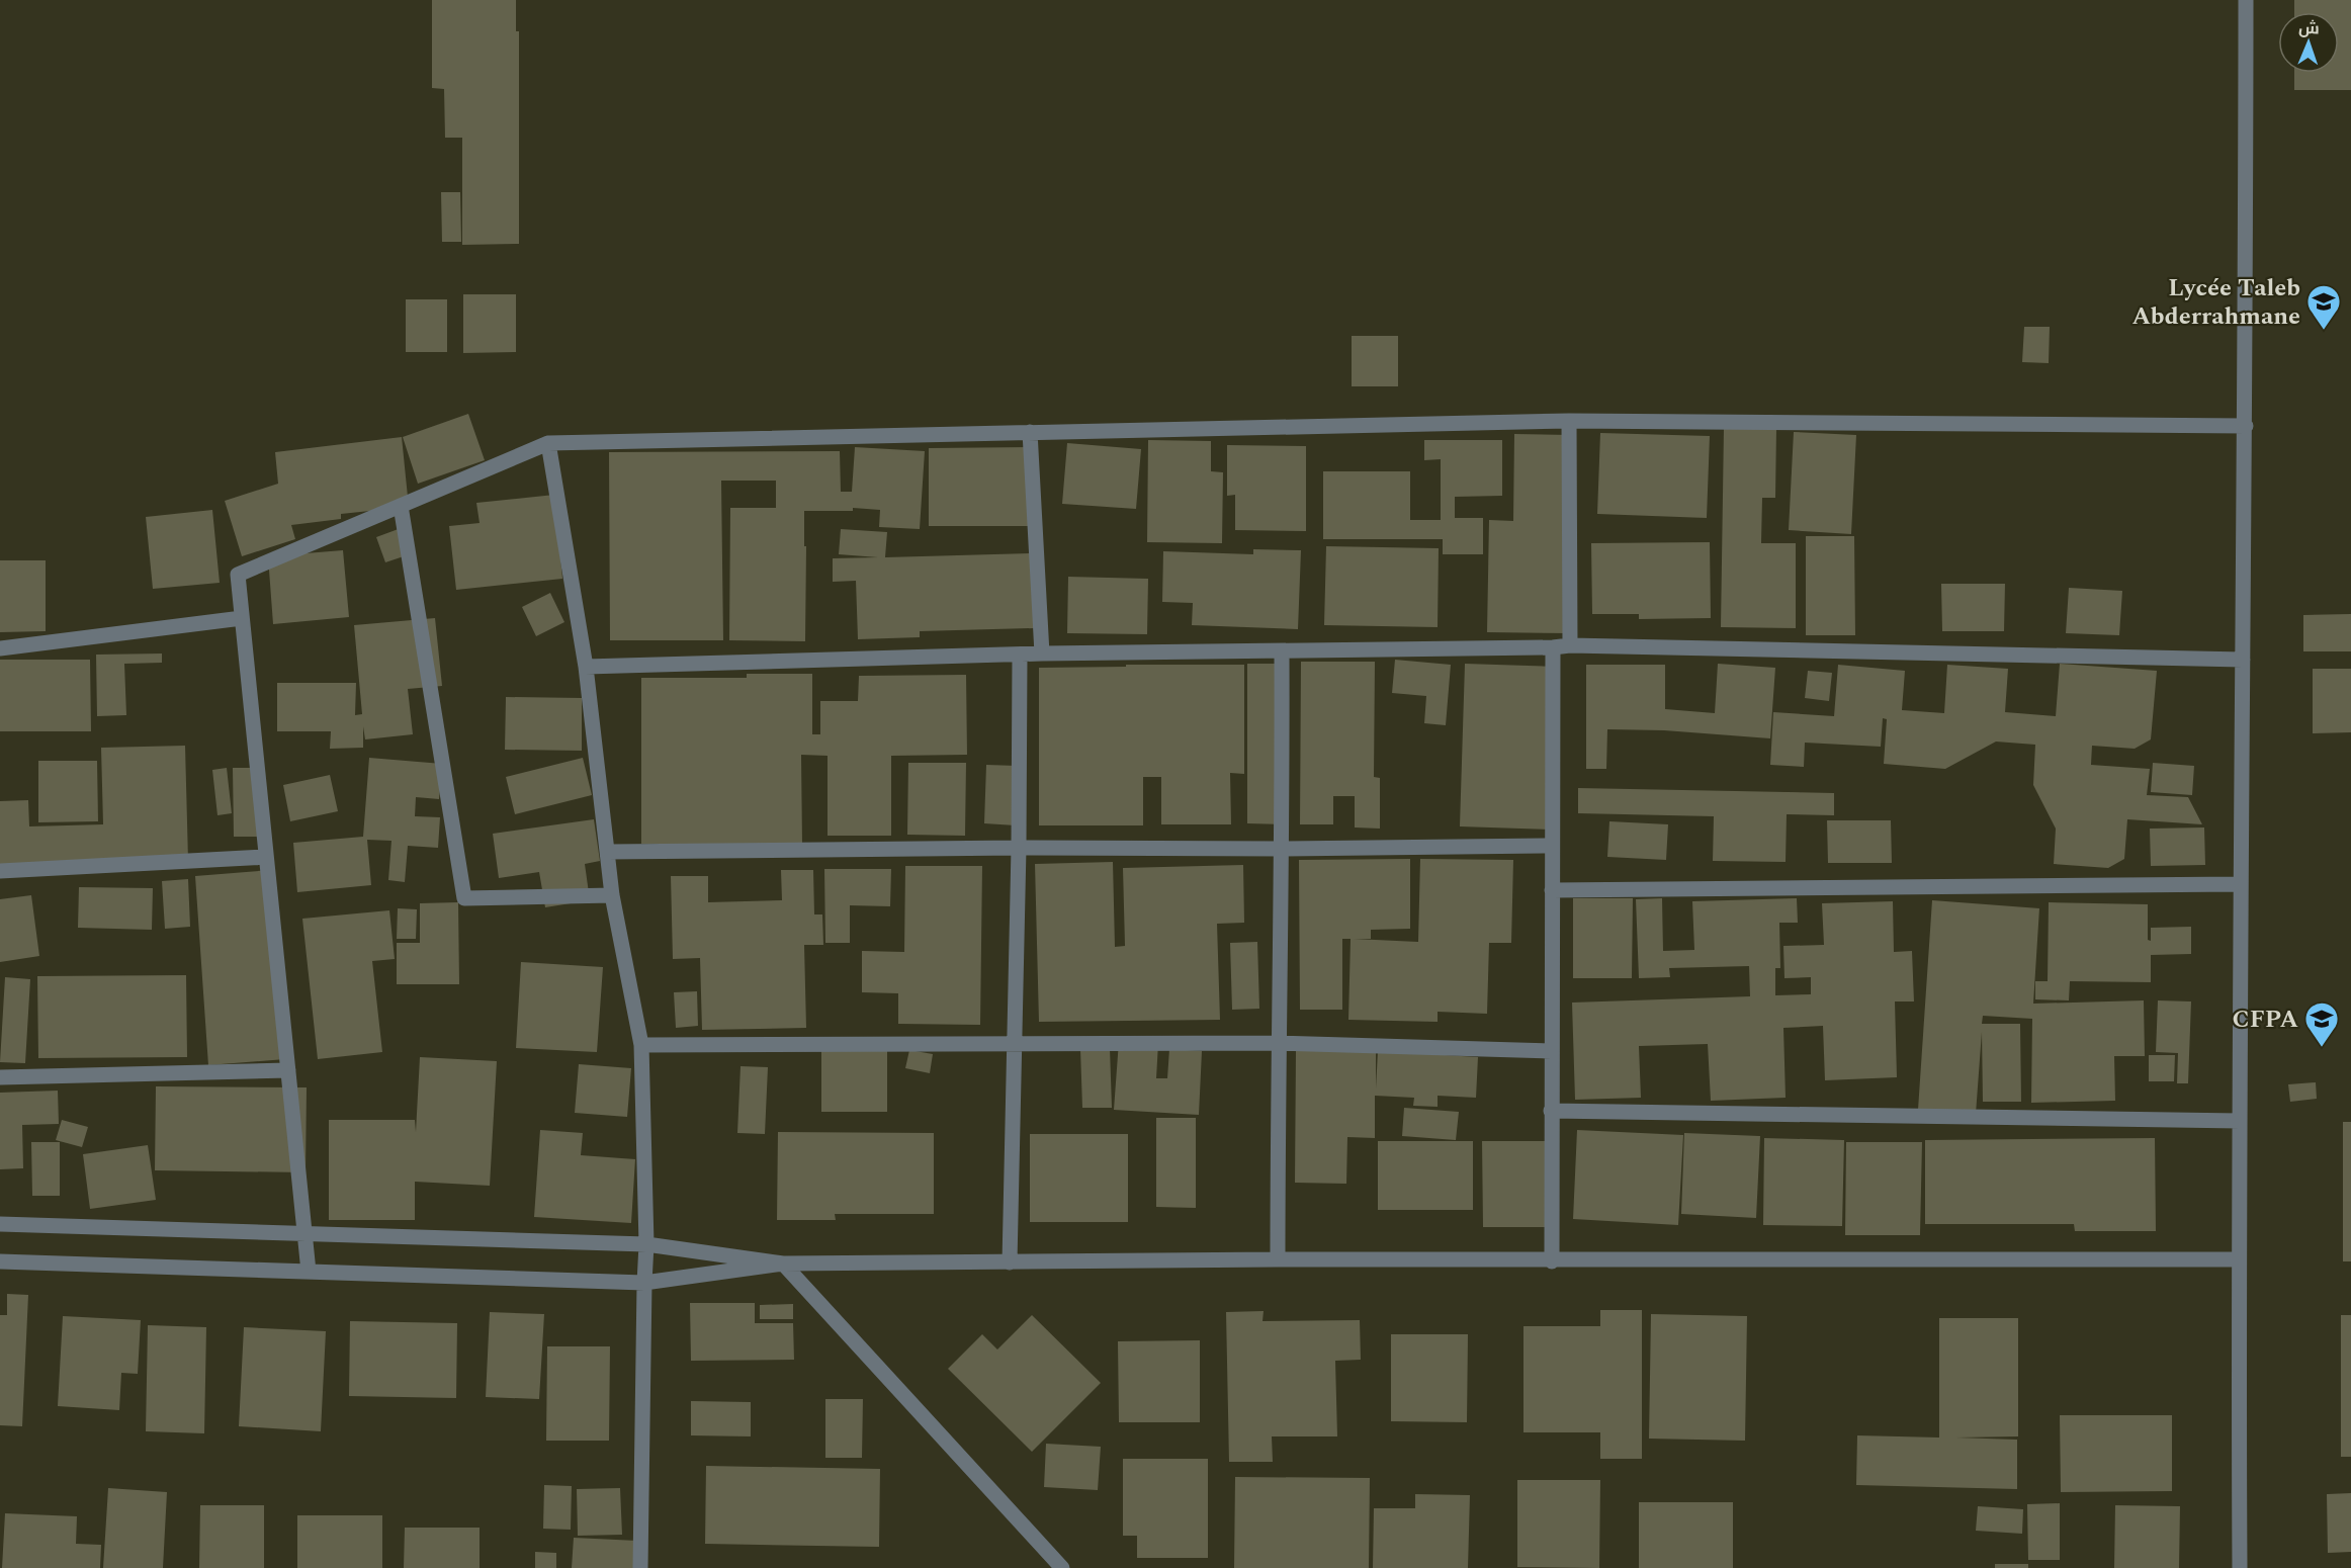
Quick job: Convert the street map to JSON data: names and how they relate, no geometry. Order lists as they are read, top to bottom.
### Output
{
  "places": {
    "school or university": ["Lycée Taleb Abderrahmane", "CFPA"]
  },
  "north": "top"
}
